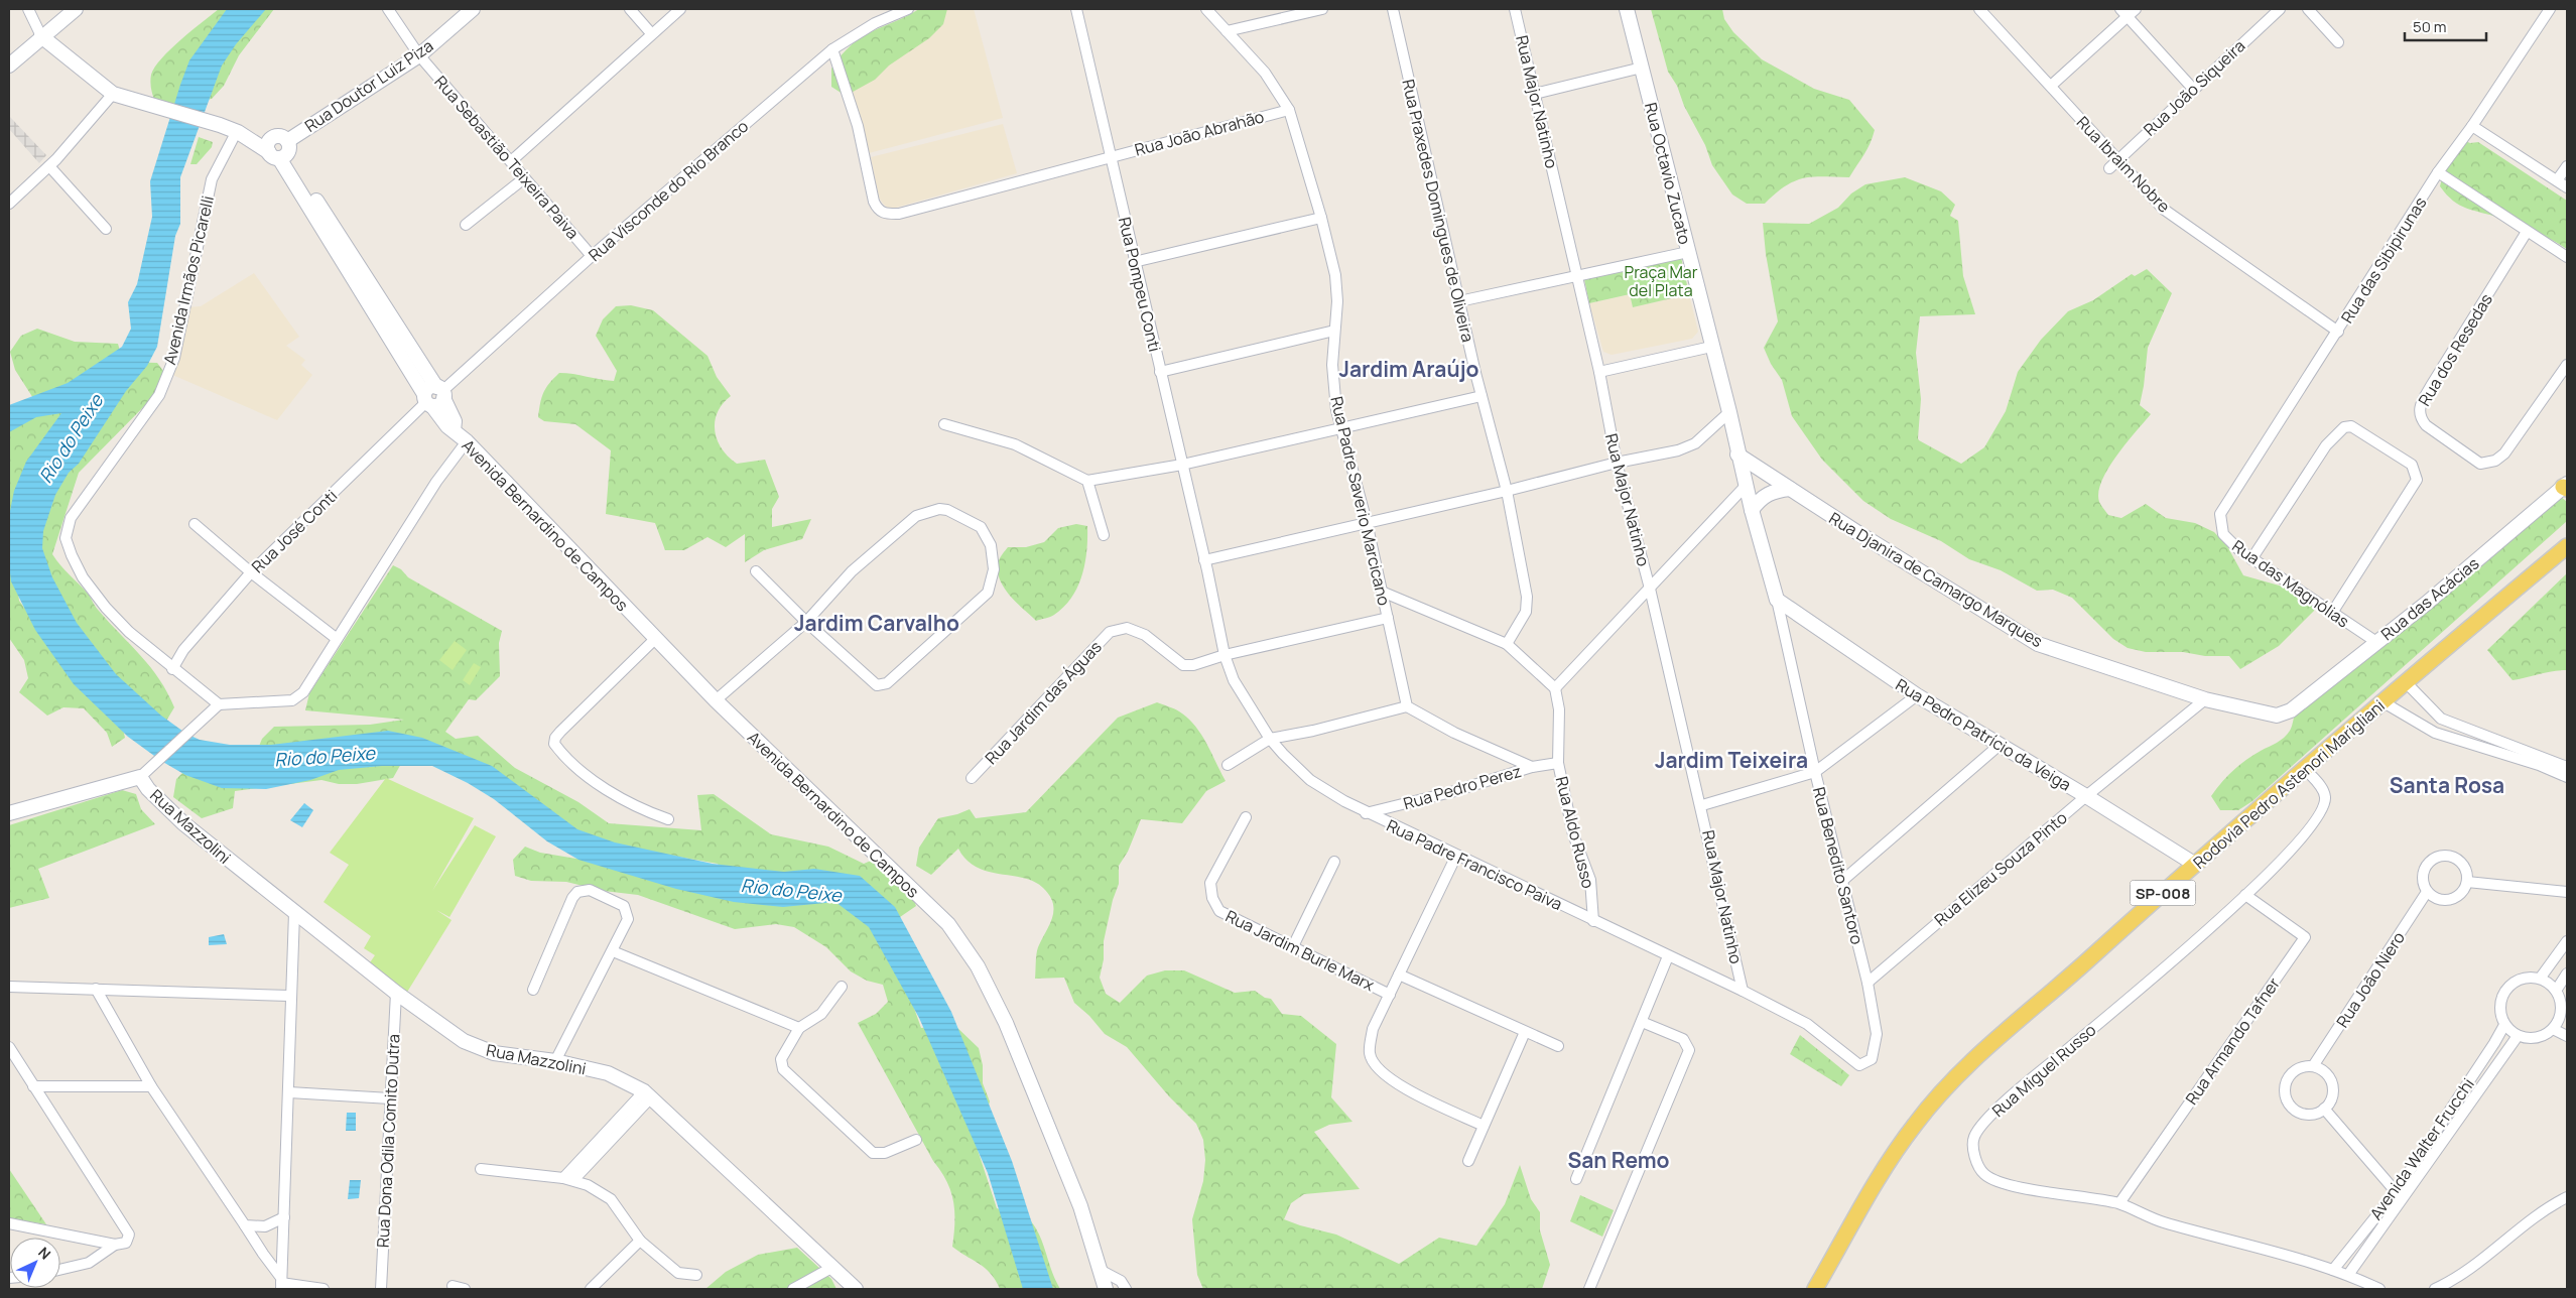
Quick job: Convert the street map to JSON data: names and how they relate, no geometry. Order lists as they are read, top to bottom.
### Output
{
  "streets": {
    "main road": ["Rodovia Pedro Astenori Marigliani", "SP-008"],
    "street": [
      "Rua Doutor Luiz Piza",
      "Rua João Siqueira",
      "Rua Major Natinho",
      "Rua João Abrahão",
      "Rua Sebastião Teixeira Paiva",
      "Rua Ibraim Nobre",
      "Rua Octavio Zucato",
      "Rua Visconde do Rio Branco",
      "Rua Praxedes Domingues de Oliveira",
      "Rua das Sibipirunas",
      "Avenida Irmãos Picarelli",
      "Rua Pompeu Conti",
      "Rua dos Resedas",
      "Rua Padre Saverio Marcicano",
      "Avenida Bernardino de Campos",
      "Rua José Conti",
      "Rua Djanira de Camargo Marques",
      "Rua das Magnólias",
      "Rua das Acácias",
      "Rua Jardim das Águas",
      "Rua Pedro Patrício da Veiga",
      "Rua Pedro Perez",
      "Rua Mazzolini",
      "Rua Aldo Russo",
      "Rua Padre Francisco Paiva",
      "Rua Benedito Santoro",
      "Rua Elizeu Souza Pinto",
      "Rua Jardim Burle Marx",
      "Rua João Niero",
      "Rua Armando Tafner",
      "Rua Miguel Russo",
      "Rua Dona Odila Comito Dutra",
      "Avenida Walter Frucchi"
    ]
  },
  "crossings": [
    ["Rua Doutor Luiz Piza", "Rua Sebastião Teixeira Paiva"],
    ["Rua Doutor Luiz Piza", "Avenida Bernardino de Campos"],
    ["Rua João Siqueira", "Rua Ibraim Nobre"],
    ["Rua Major Natinho", "Rua Padre Francisco Paiva"],
    ["Rua João Abrahão", "Rua Visconde do Rio Branco"],
    ["Rua João Abrahão", "Rua Pompeu Conti"],
    ["Rua João Abrahão", "Rua Padre Saverio Marcicano"],
    ["Rua Sebastião Teixeira Paiva", "Rua Visconde do Rio Branco"],
    ["Rua Ibraim Nobre", "Rua das Sibipirunas"],
    ["Rua Octavio Zucato", "Rua Djanira de Camargo Marques"],
    ["Rua Octavio Zucato", "Rua Benedito Santoro"],
    ["Rua Visconde do Rio Branco", "Avenida Bernardino de Campos"],
    ["Rua Visconde do Rio Branco", "Rua José Conti"],
    ["Rua das Sibipirunas", "Rua das Magnólias"],
    ["Avenida Irmãos Picarelli", "Rua José Conti"],
    ["Rua Pompeu Conti", "Rua Padre Francisco Paiva"],
    ["Avenida Bernardino de Campos", "Rua José Conti"],
    ["Rua Djanira de Camargo Marques", "Rua das Acácias"],
    ["Rua Djanira de Camargo Marques", "Rua Benedito Santoro"],
    ["Rua Djanira de Camargo Marques", "Rua Elizeu Souza Pinto"],
    ["Rua das Magnólias", "Rua das Acácias"],
    ["Rua Jardim das Águas", "Rua Padre Francisco Paiva"],
    ["Rua Pedro Patrício da Veiga", "Rodovia Pedro Astenori Marigliani"],
    ["Rua Pedro Patrício da Veiga", "Rua Benedito Santoro"],
    ["Rua Pedro Patrício da Veiga", "Rua Elizeu Souza Pinto"],
    ["Rodovia Pedro Astenori Marigliani", "Rua Miguel Russo"],
    ["Rua Pedro Perez", "Rua Aldo Russo"],
    ["Rua Pedro Perez", "Rua Padre Francisco Paiva"],
    ["Rua Mazzolini", "Rua Dona Odila Comito Dutra"],
    ["Rua Aldo Russo", "Rua Padre Francisco Paiva"],
    ["Rua Padre Francisco Paiva", "Rua Benedito Santoro"],
    ["Rua Padre Francisco Paiva", "Rua Jardim Burle Marx"],
    ["Rua Benedito Santoro", "Rua Elizeu Souza Pinto"],
    ["Rua Armando Tafner", "Rua Miguel Russo"],
    ["Rua Miguel Russo", "Avenida Walter Frucchi"]
  ],
  "districts": [
    "Jardim Araújo",
    "Jardim Carvalho",
    "Jardim Teixeira",
    "Santa Rosa",
    "San Remo"
  ],
  "water": ["Rio do Peixe"],
  "parks": ["Praça Mar del Plata"],
  "scale_bar": "50 m",
  "north": "top right"
}
